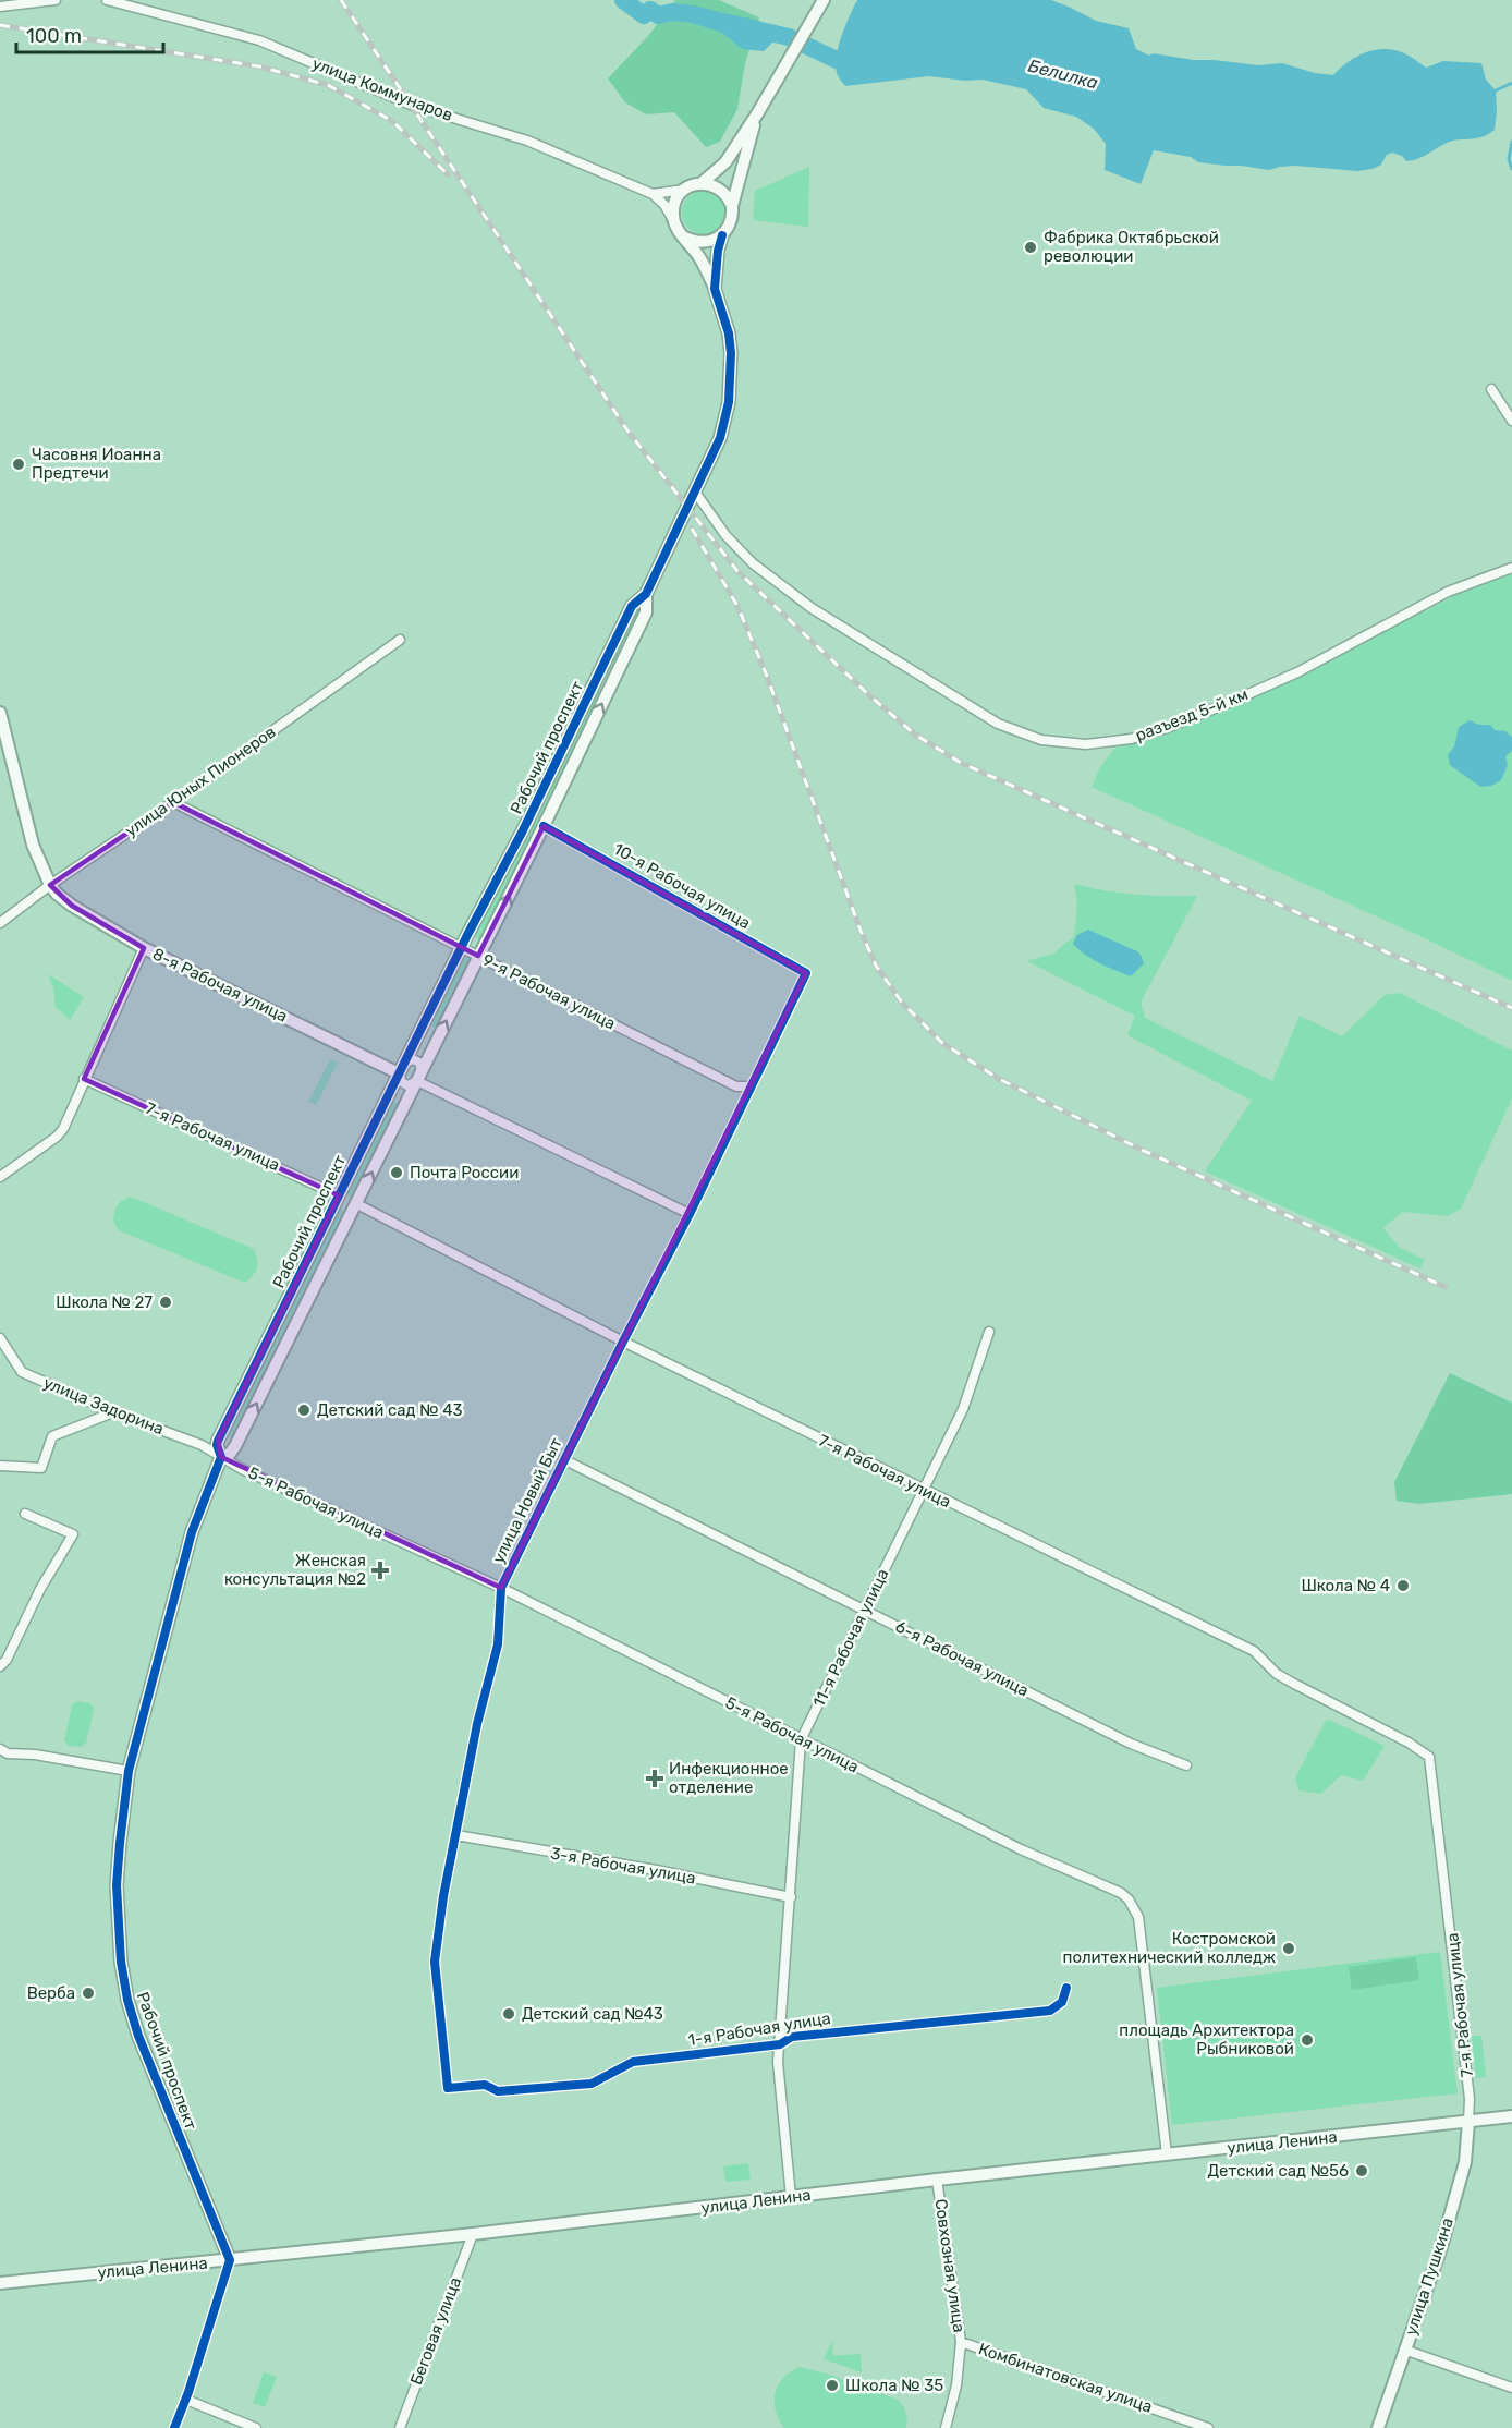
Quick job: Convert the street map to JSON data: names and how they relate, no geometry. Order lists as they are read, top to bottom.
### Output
{
  "streets": {
    "street": [
      "улица Коммунаров",
      "разъезд 5-й км",
      "Рабочий проспект",
      "улица Юных Пионеров",
      "10-я Рабочая улица",
      "8-я Рабочая улица",
      "9-я Рабочая улица",
      "7-я Рабочая улица",
      "улица Задорина",
      "улица Новый Быт",
      "5-я Рабочая улица",
      "11-я Рабочая улица",
      "6-я Рабочая улица",
      "3-я Рабочая улица",
      "1-я Рабочая улица",
      "улица Ленина",
      "Совхозная улица",
      "улица Пушкина",
      "Беговая улица",
      "Комбинатовская улица"
    ]
  },
  "crossings": [
    ["разъезд 5-й км", "Рабочий проспект"],
    ["Рабочий проспект", "10-я Рабочая улица"],
    ["Рабочий проспект", "8-я Рабочая улица"],
    ["Рабочий проспект", "9-я Рабочая улица"],
    ["Рабочий проспект", "7-я Рабочая улица"],
    ["Рабочий проспект", "улица Задорина"],
    ["Рабочий проспект", "5-я Рабочая улица"],
    ["Рабочий проспект", "улица Ленина"],
    ["улица Юных Пионеров", "8-я Рабочая улица"],
    ["улица Юных Пионеров", "9-я Рабочая улица"],
    ["10-я Рабочая улица", "улица Новый Быт"],
    ["9-я Рабочая улица", "улица Новый Быт"],
    ["7-я Рабочая улица", "улица Новый Быт"],
    ["7-я Рабочая улица", "11-я Рабочая улица"],
    ["7-я Рабочая улица", "улица Ленина"],
    ["7-я Рабочая улица", "улица Пушкина"],
    ["улица Задорина", "5-я Рабочая улица"],
    ["улица Новый Быт", "5-я Рабочая улица"],
    ["улица Новый Быт", "6-я Рабочая улица"],
    ["улица Новый Быт", "3-я Рабочая улица"],
    ["улица Новый Быт", "1-я Рабочая улица"],
    ["5-я Рабочая улица", "11-я Рабочая улица"],
    ["5-я Рабочая улица", "улица Ленина"],
    ["11-я Рабочая улица", "6-я Рабочая улица"],
    ["11-я Рабочая улица", "3-я Рабочая улица"],
    ["11-я Рабочая улица", "1-я Рабочая улица"],
    ["11-я Рабочая улица", "улица Ленина"],
    ["улица Ленина", "Совхозная улица"],
    ["улица Ленина", "улица Пушкина"],
    ["улица Ленина", "Беговая улица"],
    ["Совхозная улица", "Комбинатовская улица"]
  ],
  "water": ["Белилка"],
  "places": {
    "other": [
      "Фабрика Октябрьской революции",
      "Часовня Иоанна Предтечи",
      "Почта России",
      "Школа № 27",
      "Детский сад № 43",
      "Школа № 4",
      "Костромской политехнический колледж",
      "Верба",
      "Детский сад №43",
      "площадь Архитектора Рыбниковой",
      "Детский сад №56",
      "Школа № 35"
    ],
    "health": ["Женская консультация №2", "Инфекционное отделение"]
  },
  "scale_bar": "100 m"
}
